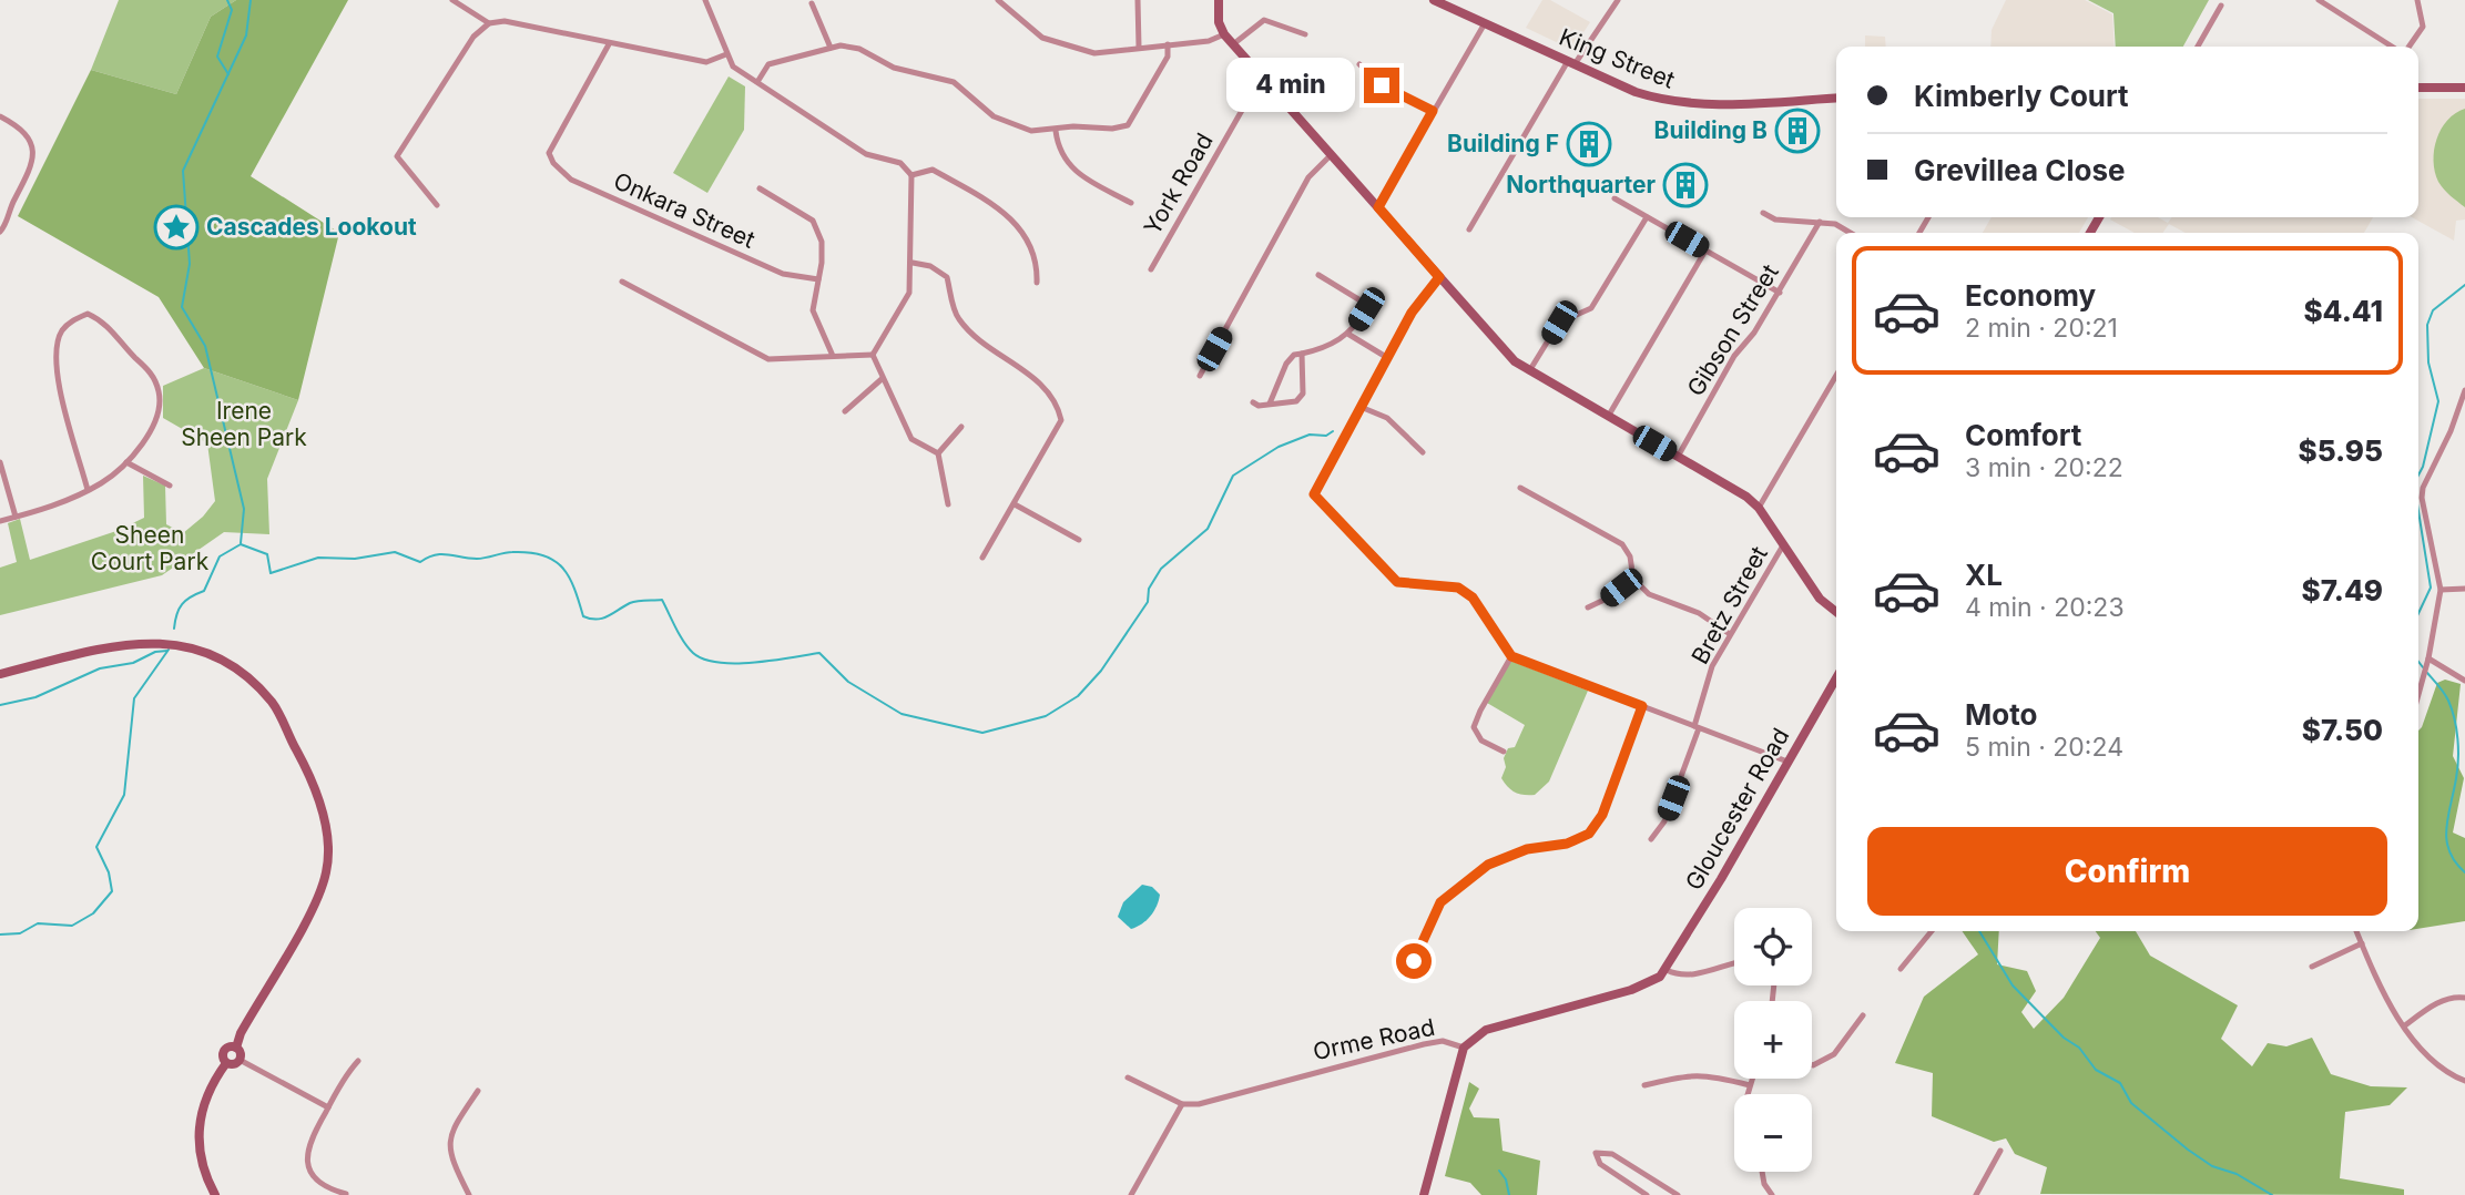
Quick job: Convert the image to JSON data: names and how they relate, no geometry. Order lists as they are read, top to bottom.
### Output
{
  "streets": {
    "street": [
      "King Street",
      "York Road",
      "Onkara Street",
      "Gibson Street",
      "Bretz Street",
      "Gloucester Road",
      "Orme Road"
    ]
  },
  "crossings": [
    ["Gloucester Road", "Orme Road"]
  ],
  "parks": ["Irene Sheen Park", "Sheen Court Park"],
  "places": {
    "building": ["Building B", "Building F", "Northquarter"],
    "place": ["Cascades Lookout"]
  },
  "page": {
    "banner": ["Kimberly Court", "Grevillea Close"],
    "bubble": "4 min",
    "list": [
      {
        "name": "Economy",
        "note": "2 min · 20:21",
        "value": "$4.41"
      },
      {
        "name": "Comfort",
        "note": "3 min · 20:22",
        "value": "$5.95"
      },
      {
        "name": "XL",
        "note": "4 min · 20:23",
        "value": "$7.49"
      },
      {
        "name": "Moto",
        "note": "5 min · 20:24",
        "value": "$7.50"
      }
    ],
    "buttons": "Confirm",
    "map_buttons": ["+", "−"]
  }
}
